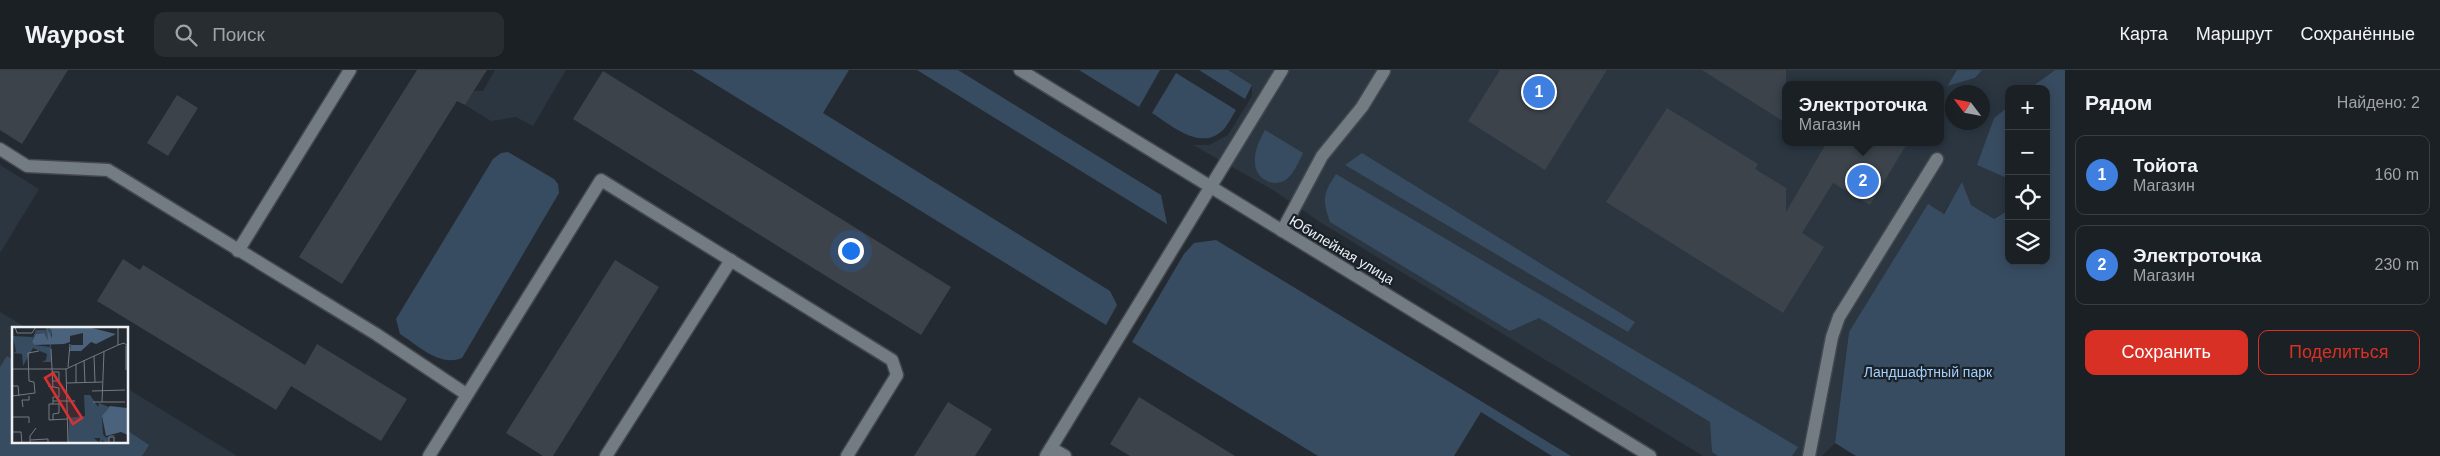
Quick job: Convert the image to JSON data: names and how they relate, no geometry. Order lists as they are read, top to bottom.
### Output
{
  "streets": {
    "main road": ["Юбилейная улица"]
  },
  "parks": ["Ландшафтный парк"],
  "north": "top left",
  "page": {
    "header": "Waypost",
    "search": "Поиск",
    "nav": ["Карта", "Маршрут", "Сохранённые"],
    "heading": ["Рядом", "Найдено: 2"],
    "pins": ["1", "2"],
    "popup": ["Электроточка", "Магазин"],
    "map_buttons": ["+", "−"],
    "list": [
      {
        "mark": "1",
        "name": "Тойота",
        "note": "Магазин",
        "value": "160 m"
      },
      {
        "mark": "2",
        "name": "Электроточка",
        "note": "Магазин",
        "value": "230 m"
      }
    ],
    "buttons": ["Сохранить", "Поделиться"]
  }
}
